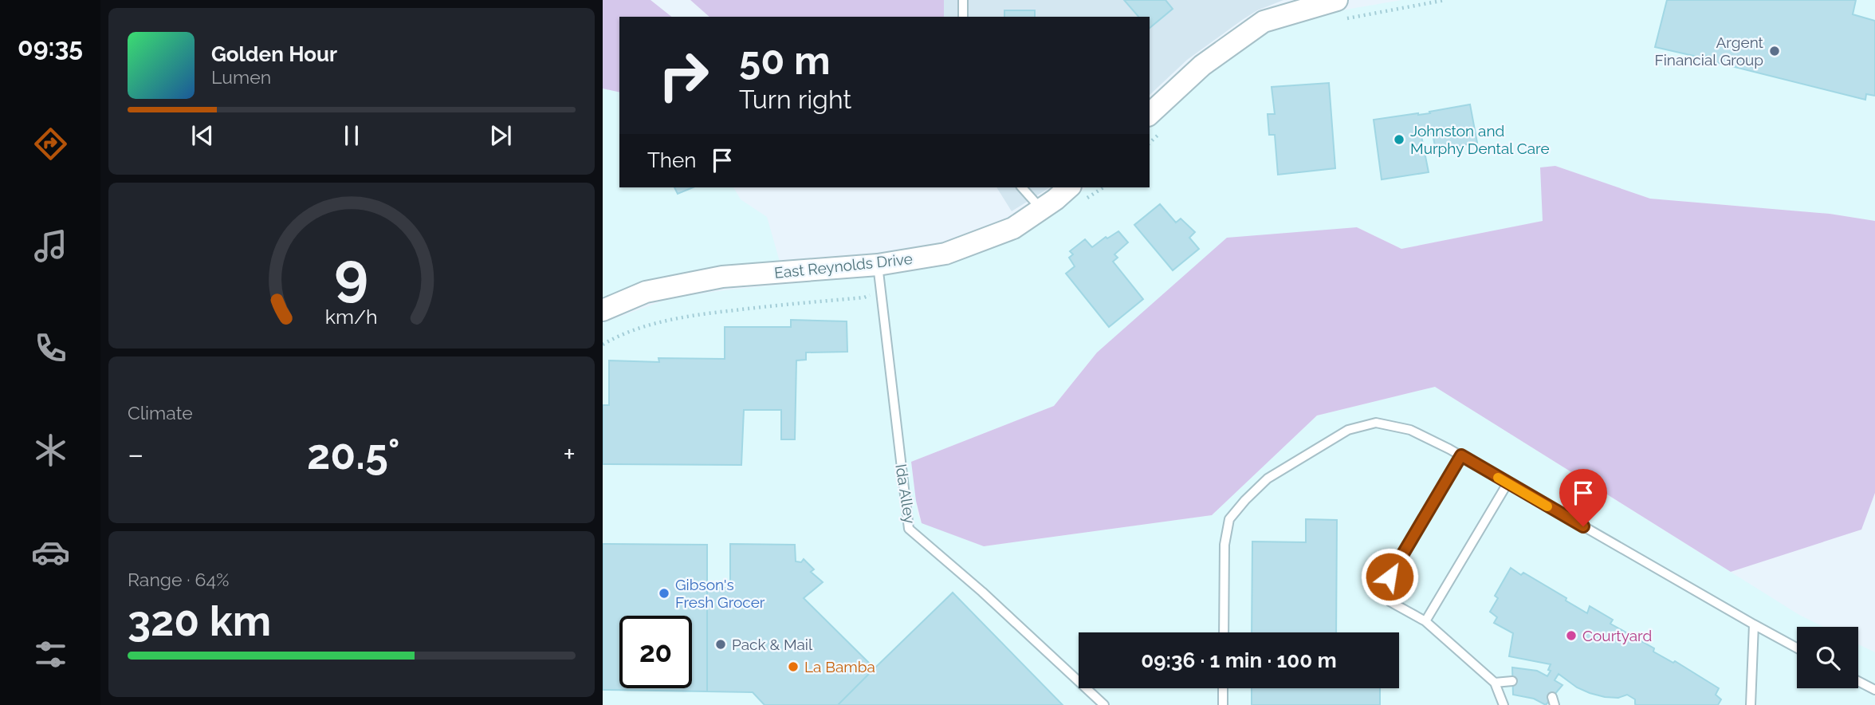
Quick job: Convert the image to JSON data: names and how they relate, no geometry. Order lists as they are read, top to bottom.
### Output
{
  "streets": {
    "street": ["East Reynolds Drive"],
    "lane": ["Ida Alley"]
  },
  "crossings": [
    ["East Reynolds Drive", "Ida Alley"]
  ],
  "places": [
    "Argent Financial Group",
    "Johnston and Murphy Dental Care",
    "Gibson's Fresh Grocer",
    "Courtyard",
    "Pack & Mail",
    "La Bamba"
  ],
  "page": {
    "tabs": "09:35",
    "turn": ["50 m", "Turn right"],
    "song": ["Golden Hour", "Lumen"],
    "then": "Then",
    "tile": [
      "Climate",
      ["Range · 64%", "320 km"]
    ],
    "heat": ["−", "20.5°", "+"],
    "limit": "20",
    "trip": "09:36 · 1 min · 100 m",
    "gauge": ["9", "km/h"]
  }
}
